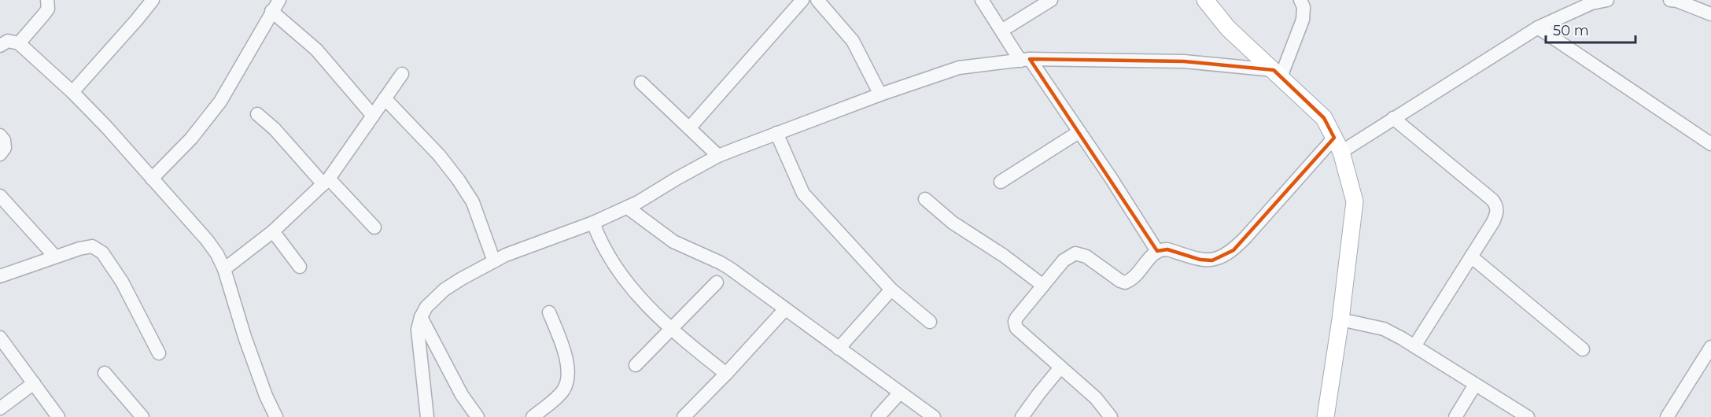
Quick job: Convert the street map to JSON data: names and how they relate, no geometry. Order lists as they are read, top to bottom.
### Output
{
  "scale_bar": "50 m"
}
